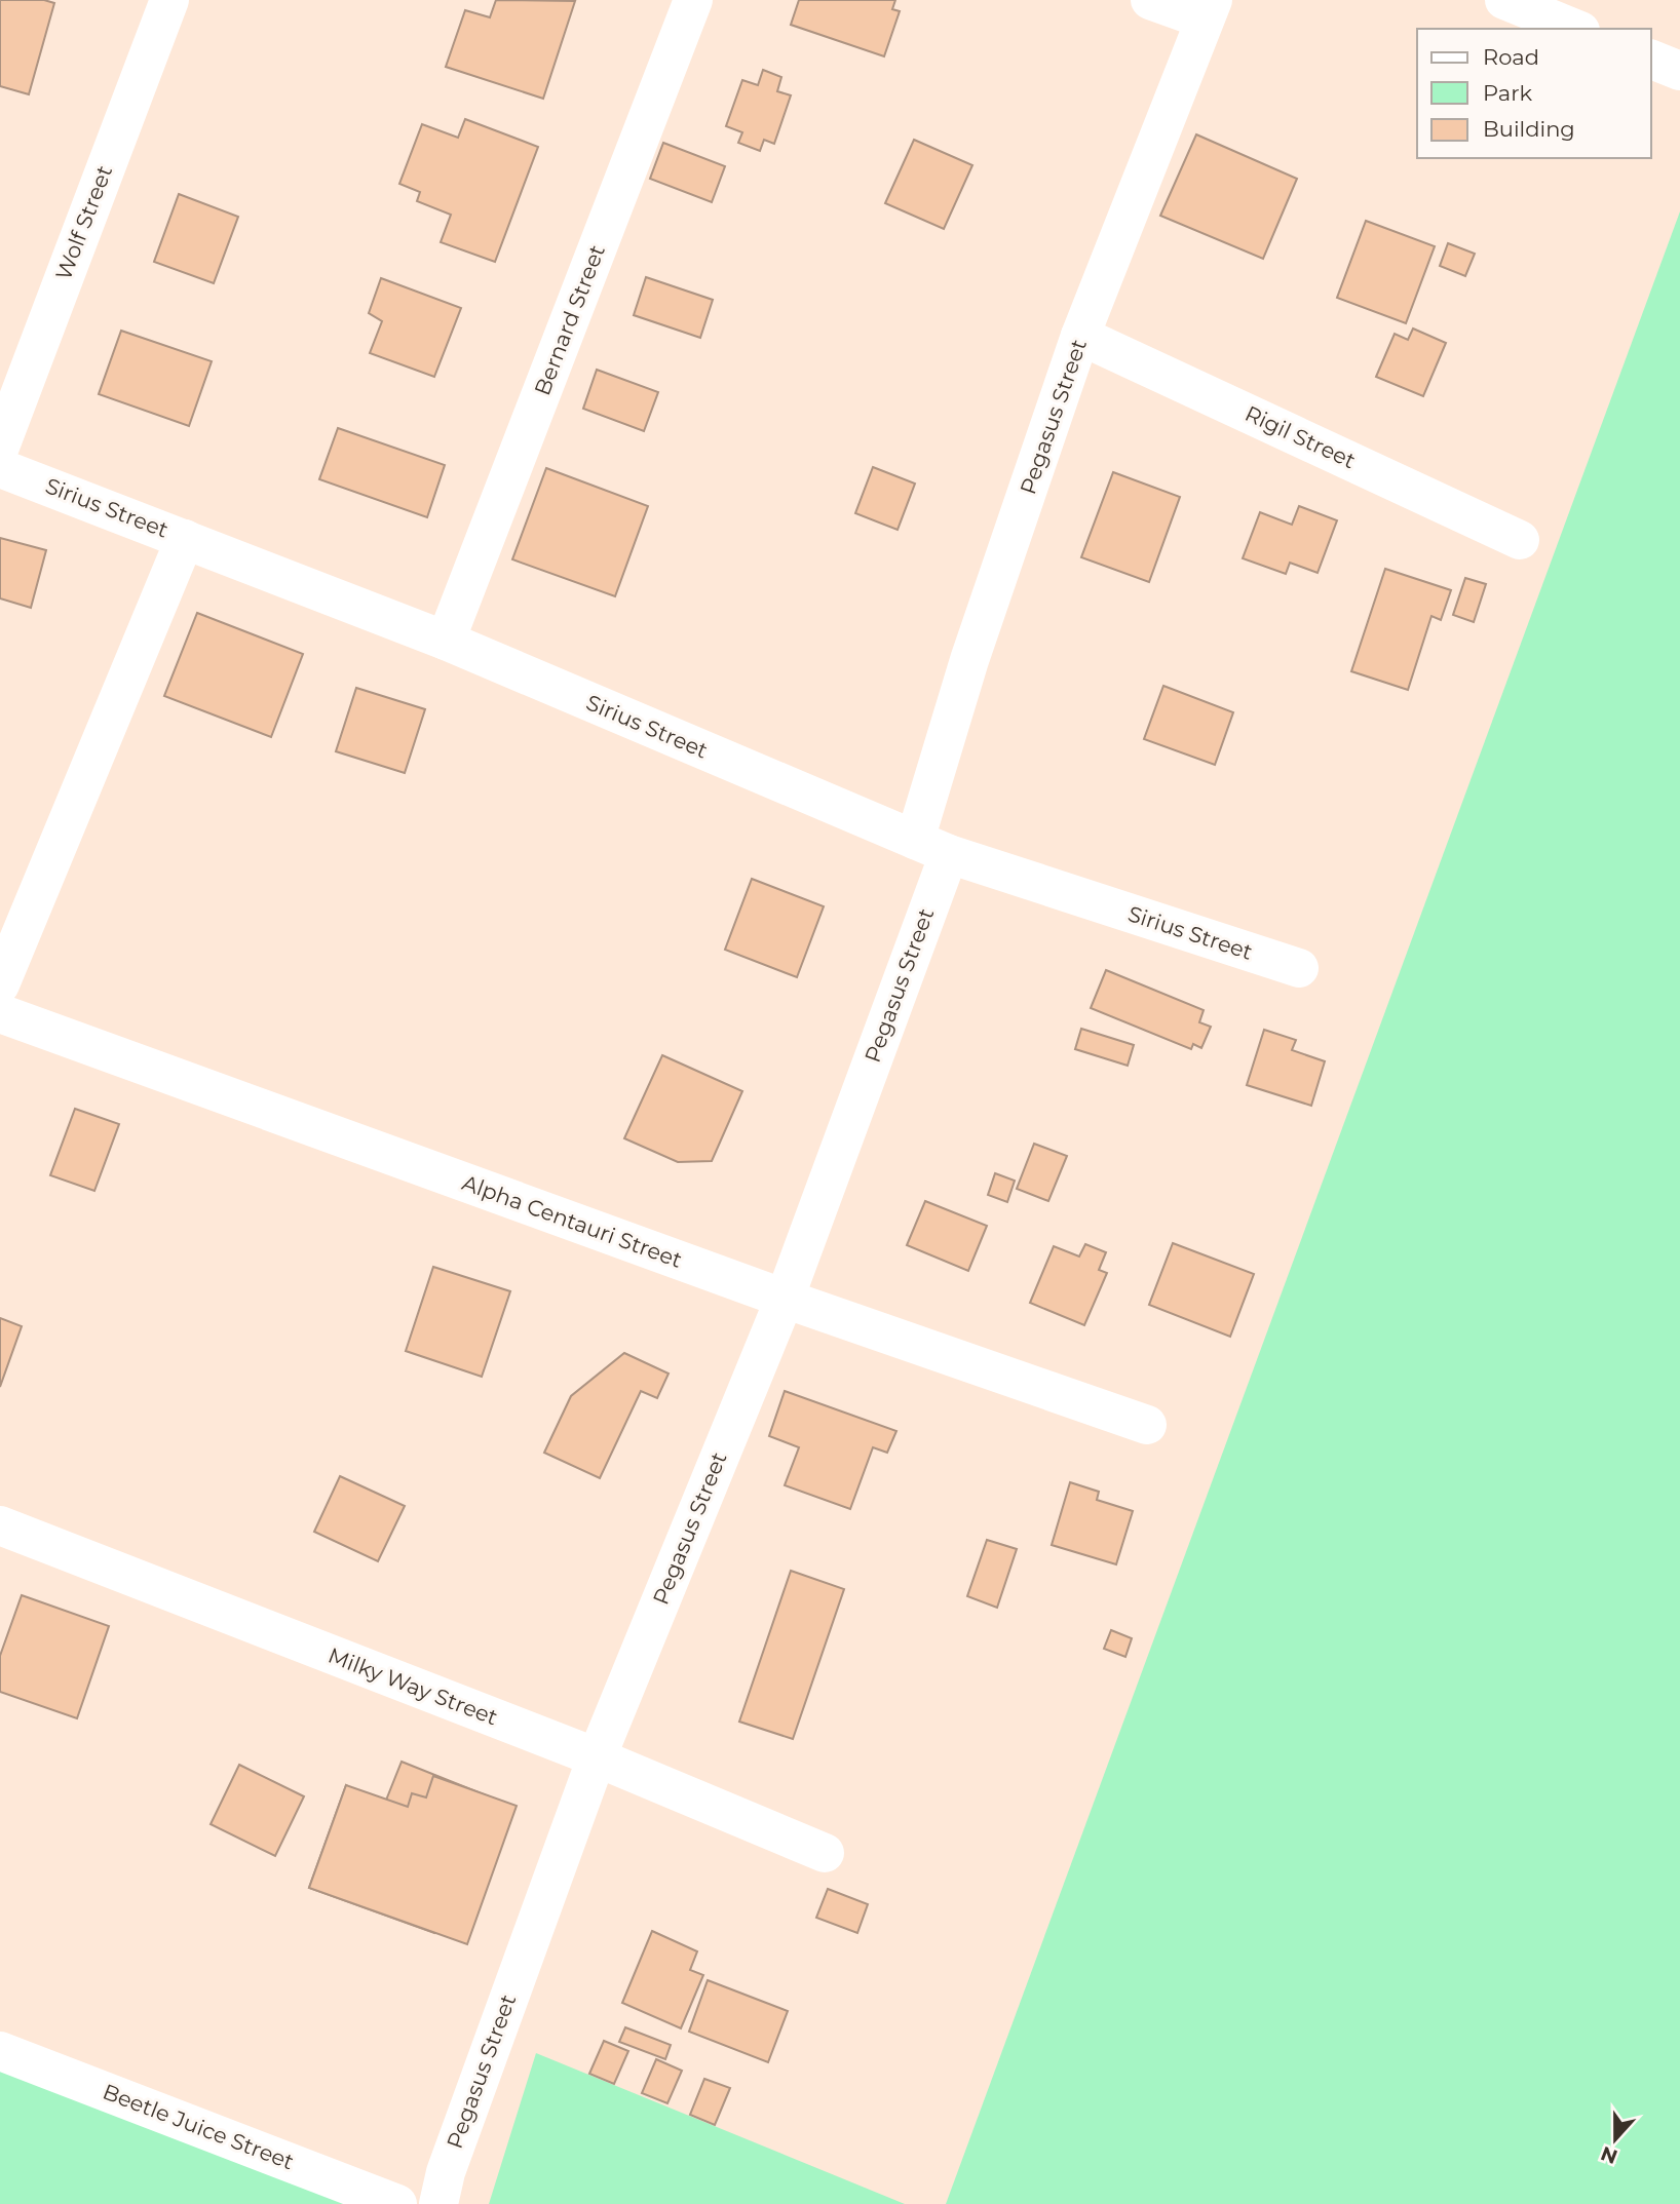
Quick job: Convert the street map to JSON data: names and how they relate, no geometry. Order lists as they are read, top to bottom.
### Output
{
  "streets": {
    "street": [
      "Wolf Street",
      "Bernard Street",
      "Pegasus Street",
      "Rigil Street",
      "Sirius Street",
      "Alpha Centauri Street",
      "Milky Way Street",
      "Beetle Juice Street"
    ]
  },
  "crossings": [
    ["Bernard Street", "Sirius Street"],
    ["Pegasus Street", "Rigil Street"],
    ["Pegasus Street", "Sirius Street"],
    ["Pegasus Street", "Alpha Centauri Street"],
    ["Pegasus Street", "Milky Way Street"]
  ],
  "legend": ["Road", "Park", "Building"],
  "north": "bottom"
}
